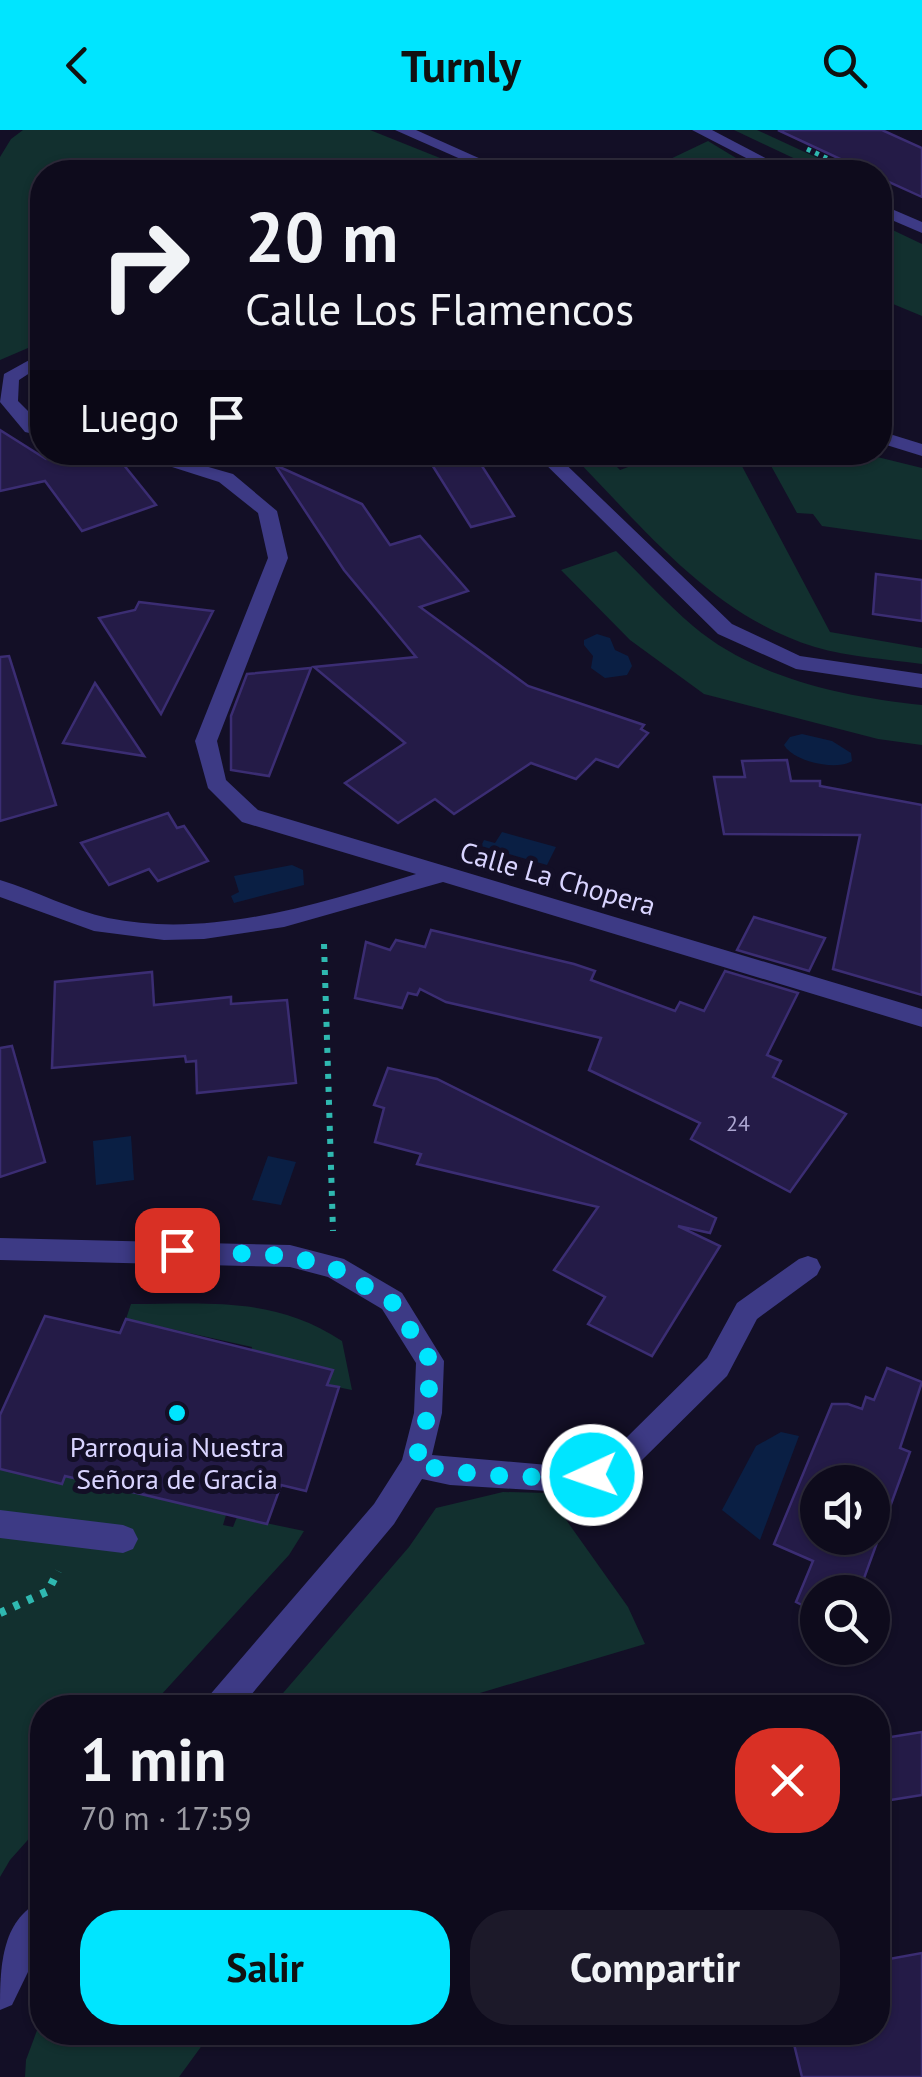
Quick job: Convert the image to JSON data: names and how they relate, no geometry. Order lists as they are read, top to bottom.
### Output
{
  "streets": {
    "street": ["Calle La Chopera"]
  },
  "places": ["Parroquia Nuestra Señora de Gracia"],
  "house_numbers": ["24"],
  "page": {
    "header": "Turnly",
    "turn": ["20 m", "Calle Los Flamencos"],
    "then": "Luego",
    "heading": ["1 min", "70 m · 17:59"],
    "buttons": ["Salir", "Compartir"]
  }
}
